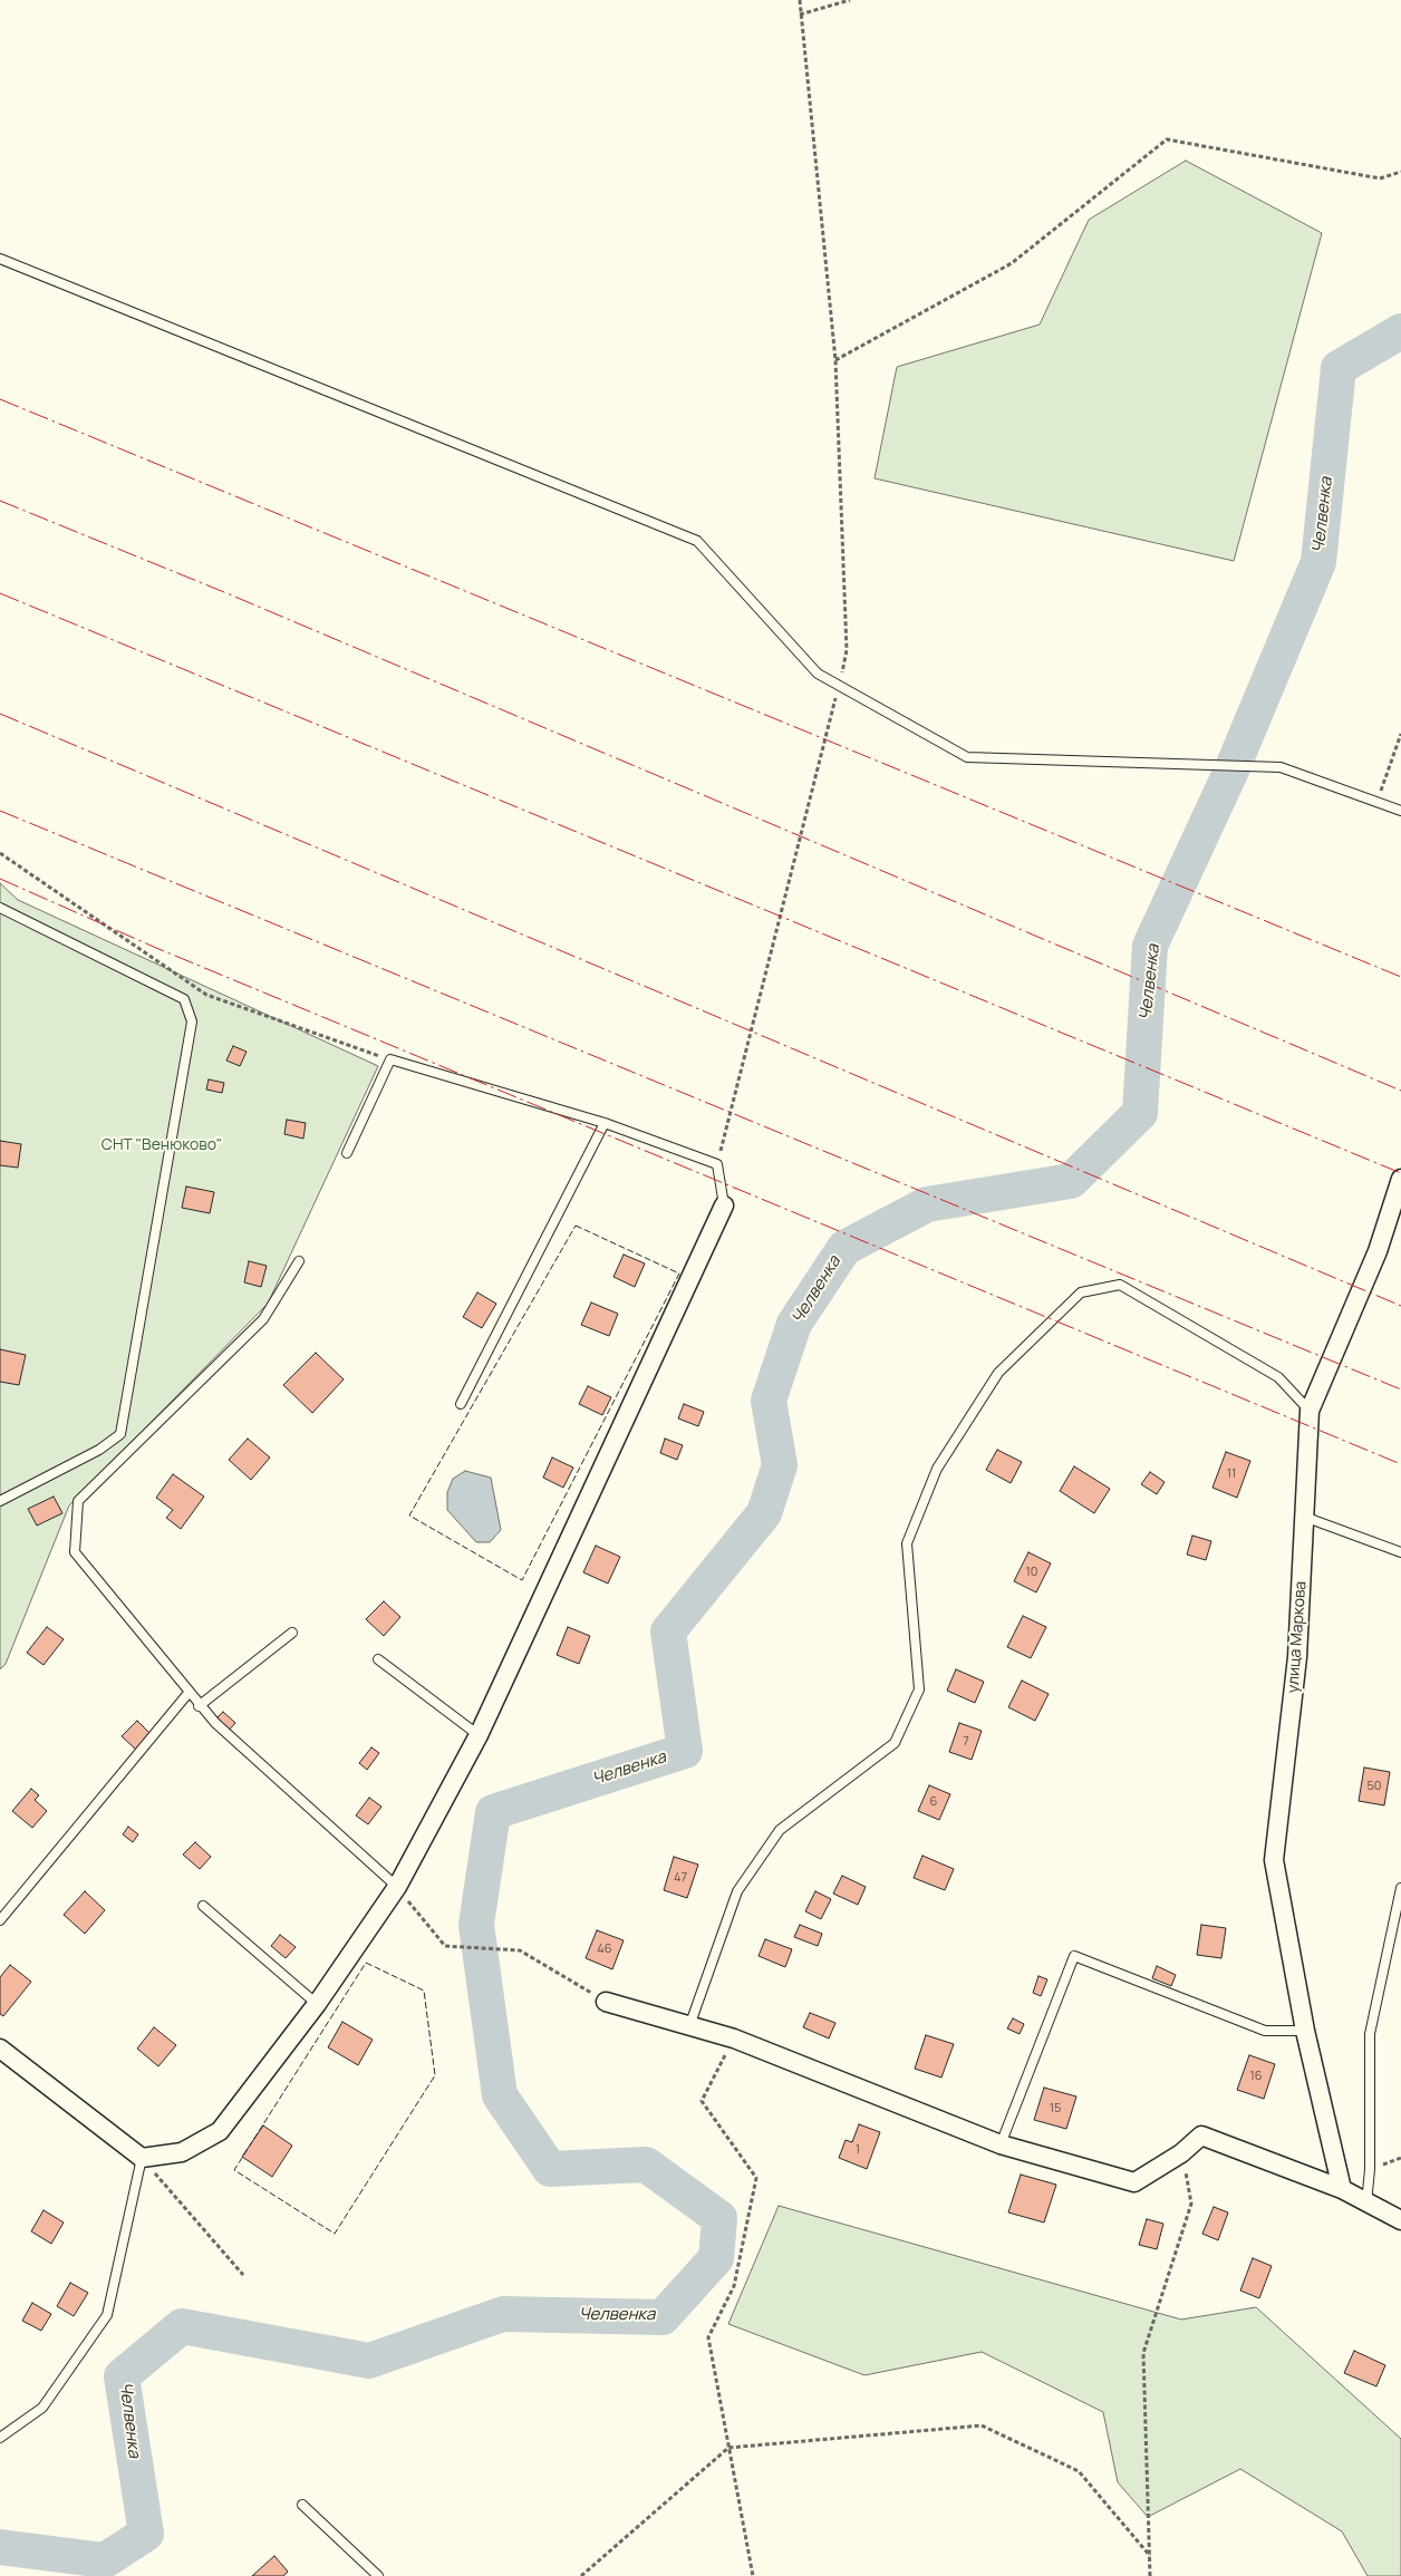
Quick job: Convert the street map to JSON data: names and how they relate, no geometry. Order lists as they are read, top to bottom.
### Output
{
  "streets": {
    "street": ["улица Маркова"]
  },
  "water": ["Челвенка"],
  "parks": ["СНТ \"Венюково\""],
  "house_numbers": [
    "11",
    "10",
    "7",
    "50",
    "6",
    "47",
    "46",
    "16",
    "15",
    "1"
  ]
}
